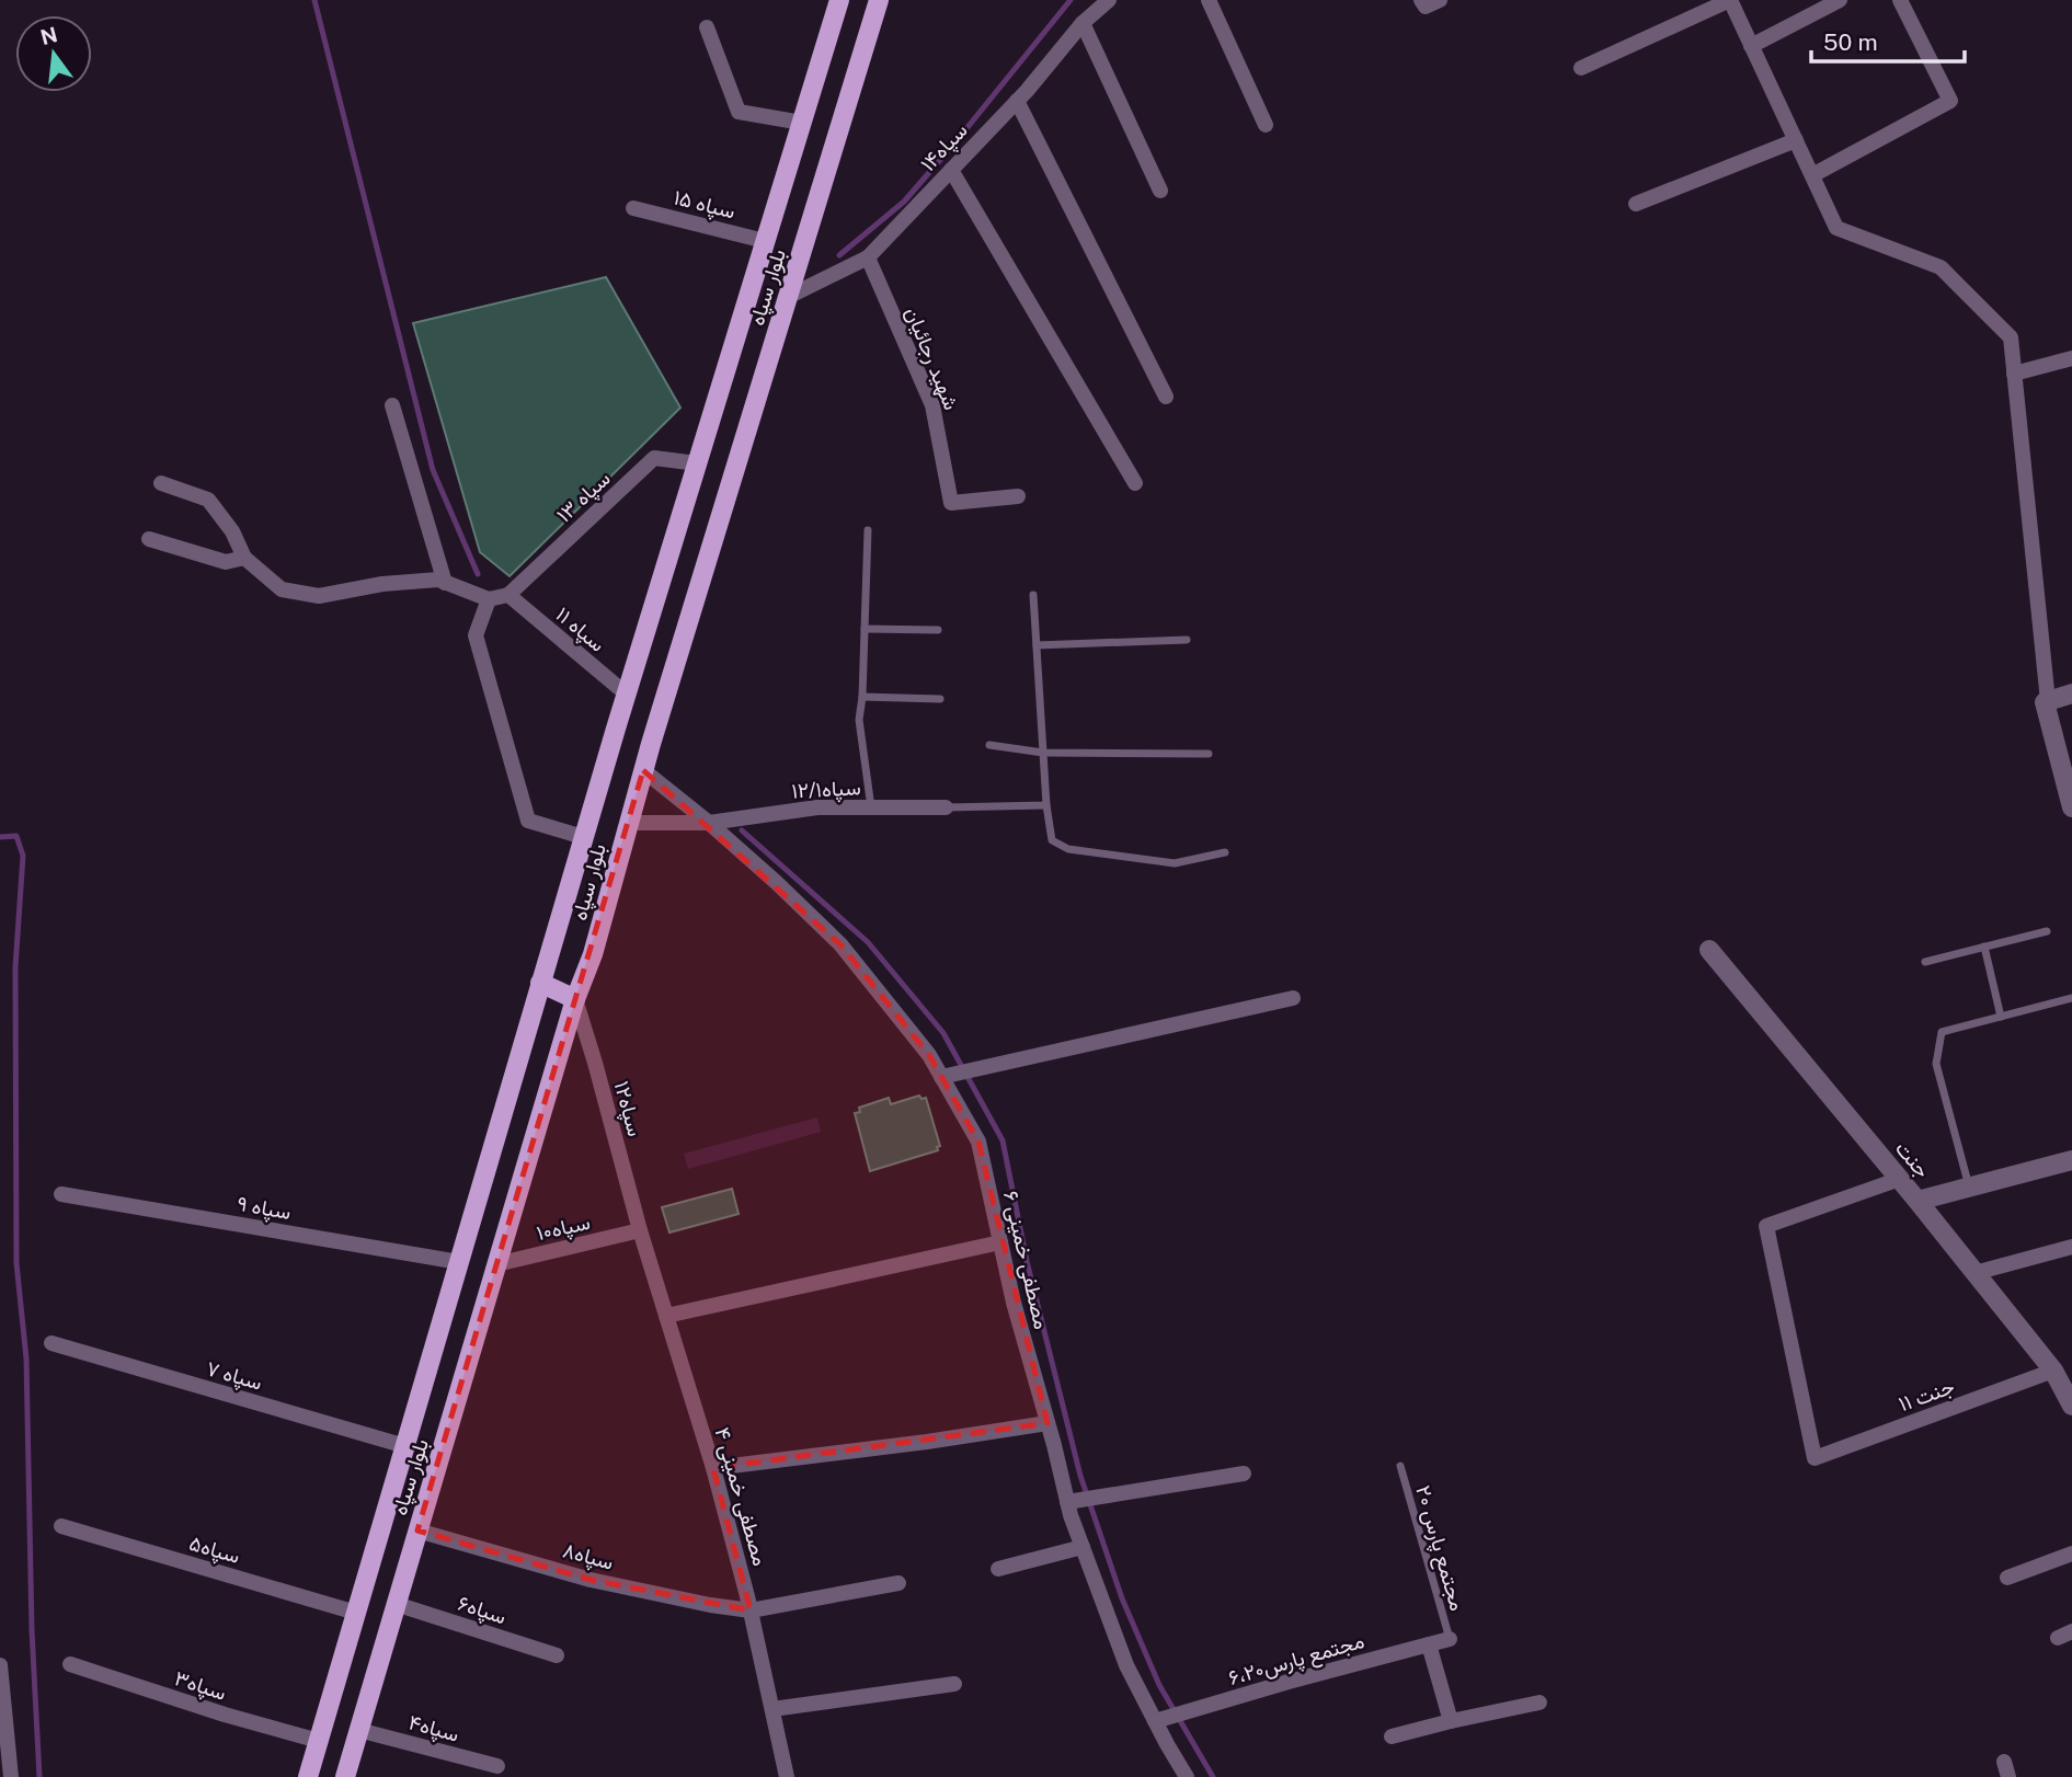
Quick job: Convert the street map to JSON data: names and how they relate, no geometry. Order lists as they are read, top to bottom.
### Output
{
  "streets": {
    "main road": ["بلوار سپاه"],
    "street": [
      "سپاه۱۴",
      "سپاه ۱۵",
      "شهید رجائیان",
      "سپاه ۱۳",
      "سپاه ۱۱",
      "سپاه۱۲/۱",
      "سپاه۱۲",
      "جنت",
      "سپاه ۹",
      "سپاه۱۰",
      "مصطفی خمینی ۶",
      "سپاه ۷",
      "جنت ۱۱",
      "مصطفی خمینی ۴",
      "سپاه۵",
      "سپاه۸",
      "سپاه۶",
      "۶،مجتمع پارس۲۰",
      "سپاه۳",
      "سپاه۴"
    ],
    "lane": ["مجتمع پارس ۲۰"]
  },
  "crossings": [
    ["سپاه۱۴", "بلوار سپاه"],
    ["سپاه۱۴", "شهید رجائیان"],
    ["سپاه ۱۵", "بلوار سپاه"],
    ["بلوار سپاه", "سپاه ۱۳"],
    ["بلوار سپاه", "سپاه ۱۱"],
    ["بلوار سپاه", "سپاه۱۲/۱"],
    ["بلوار سپاه", "سپاه۱۲"],
    ["بلوار سپاه", "سپاه ۹"],
    ["بلوار سپاه", "سپاه۱۰"],
    ["بلوار سپاه", "سپاه ۷"],
    ["بلوار سپاه", "سپاه۵"],
    ["بلوار سپاه", "سپاه۸"],
    ["بلوار سپاه", "سپاه۶"],
    ["بلوار سپاه", "سپاه۳"],
    ["بلوار سپاه", "سپاه۴"],
    ["سپاه ۱۳", "سپاه ۱۱"],
    ["سپاه۱۲/۱", "مصطفی خمینی ۶"],
    ["سپاه۱۲", "سپاه۱۰"],
    ["سپاه۱۲", "مصطفی خمینی ۴"],
    ["جنت", "جنت ۱۱"],
    ["سپاه۱۰", "مصطفی خمینی ۴"],
    ["مصطفی خمینی ۶", "۶،مجتمع پارس۲۰"],
    ["مصطفی خمینی ۴", "سپاه۸"],
    ["مجتمع پارس ۲۰", "۶،مجتمع پارس۲۰"]
  ],
  "scale_bar": "50 m",
  "north": "top"
}
